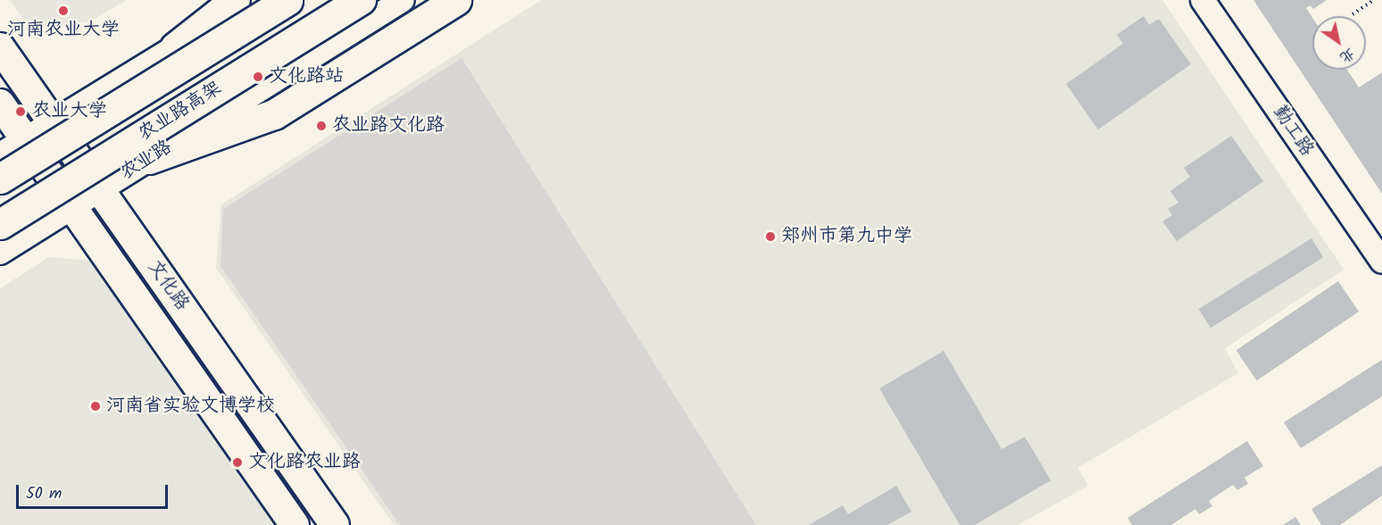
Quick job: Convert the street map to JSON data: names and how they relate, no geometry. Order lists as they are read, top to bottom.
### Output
{
  "streets": {
    "highway": ["农业路高架"],
    "main road": ["文化路"],
    "street": ["勤工路", "农业路"]
  },
  "crossings": [
    ["农业路", "文化路"]
  ],
  "places": [
    "河南农业大学",
    "文化路站",
    "农业大学",
    "农业路文化路",
    "郑州市第九中学",
    "河南省实验文博学校",
    "文化路农业路"
  ],
  "scale_bar": "50 m",
  "north": "bottom right"
}
